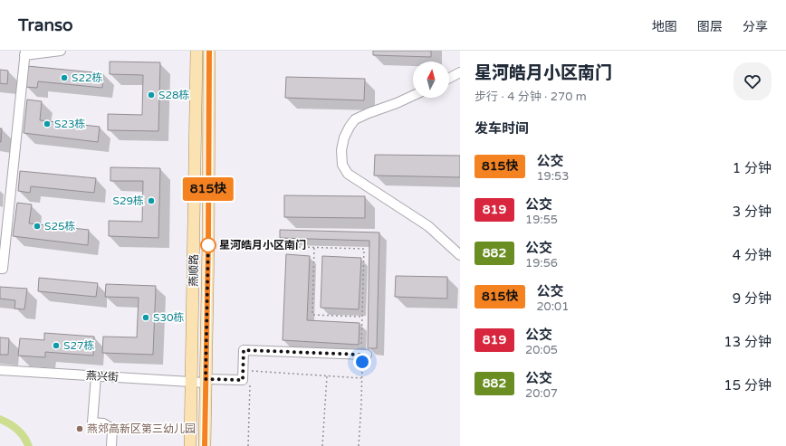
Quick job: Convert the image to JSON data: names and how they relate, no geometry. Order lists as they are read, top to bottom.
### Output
{
  "streets": {
    "main road": ["燕顺路"],
    "street": ["燕兴街"]
  },
  "crossings": [
    ["燕顺路", "燕兴街"]
  ],
  "places": [
    "S22栋",
    "S28栋",
    "S23栋",
    "S29栋",
    "S25栋",
    "星河皓月小区南门",
    "S30栋",
    "S27栋",
    "燕郊高新区第三幼儿园"
  ],
  "lines": ["bus line 815快"],
  "north": "top",
  "page": {
    "header": "Transo",
    "nav": ["地图", "图层", "分享"],
    "on_map": "815快",
    "heading": [
      ["星河皓月小区南门", "步行 · 4 分钟 · 270 m"],
      "发车时间"
    ],
    "list": [
      {
        "mark": "815快",
        "name": "公交",
        "note": "19:53",
        "value": "1 分钟"
      },
      {
        "mark": "819",
        "name": "公交",
        "note": "19:55",
        "value": "3 分钟"
      },
      {
        "mark": "882",
        "name": "公交",
        "note": "19:56",
        "value": "4 分钟"
      },
      {
        "mark": "815快",
        "name": "公交",
        "note": "20:01",
        "value": "9 分钟"
      },
      {
        "mark": "819",
        "name": "公交",
        "note": "20:05",
        "value": "13 分钟"
      },
      {
        "mark": "882",
        "name": "公交",
        "note": "20:07",
        "value": "15 分钟"
      }
    ]
  }
}
